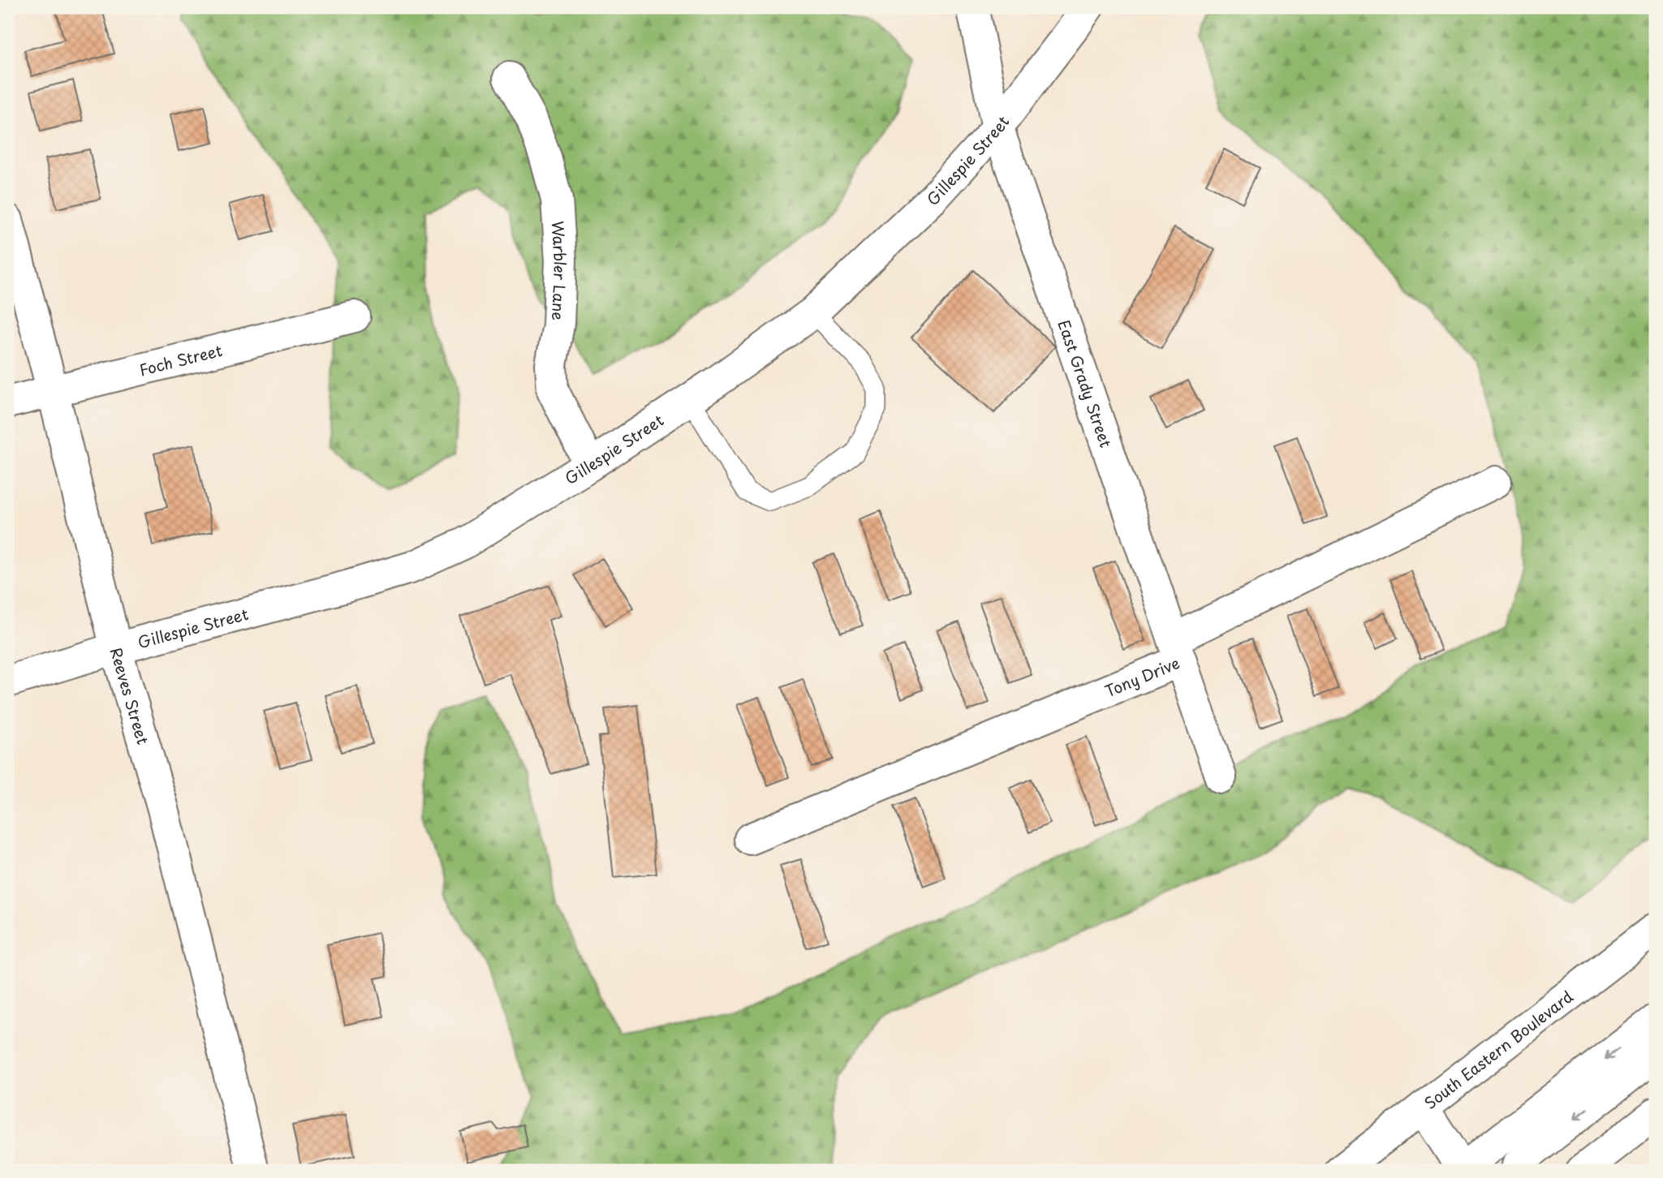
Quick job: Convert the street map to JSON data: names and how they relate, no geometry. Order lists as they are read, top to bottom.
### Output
{
  "streets": {
    "main road": [
      "Gillespie Street",
      "Warbler Lane",
      "Foch Street",
      "East Grady Street",
      "Tony Drive",
      "Reeves Street",
      "South Eastern Boulevard"
    ]
  },
  "crossings": [
    ["Gillespie Street", "Warbler Lane"],
    ["Gillespie Street", "East Grady Street"],
    ["Gillespie Street", "Reeves Street"],
    ["Foch Street", "Reeves Street"],
    ["East Grady Street", "Tony Drive"]
  ]
}
